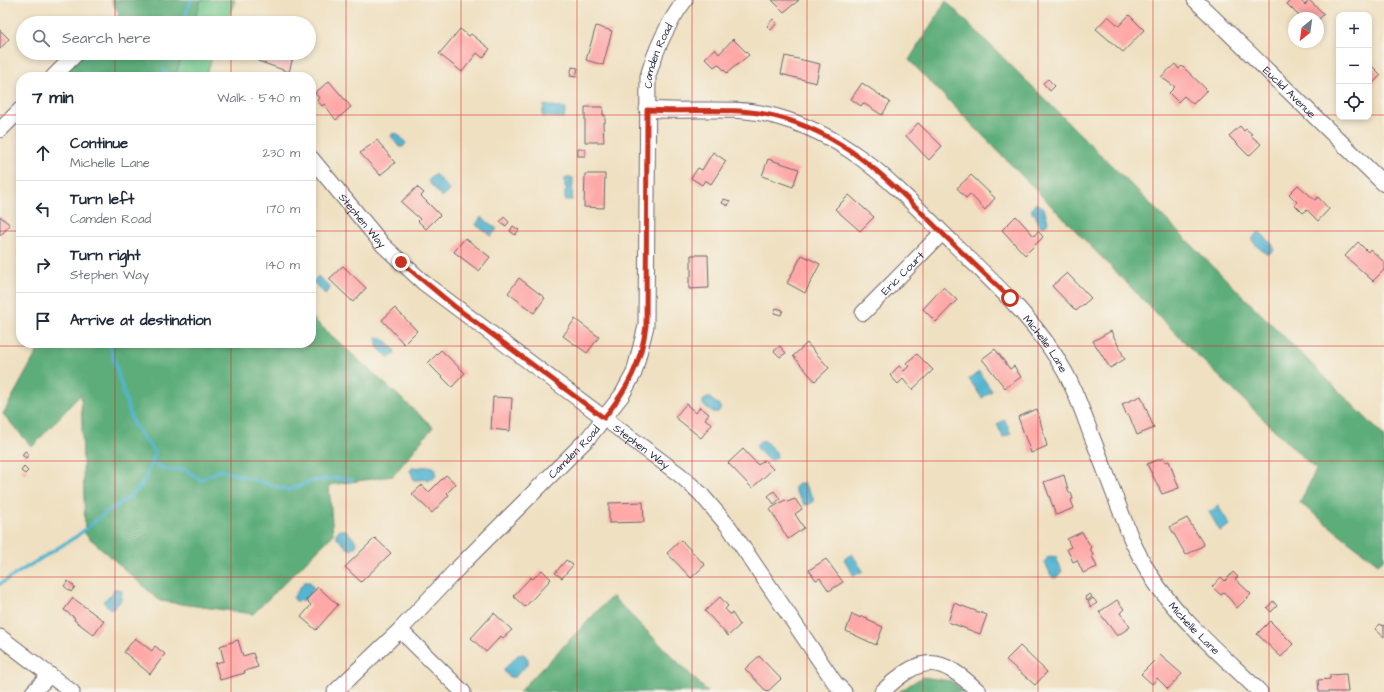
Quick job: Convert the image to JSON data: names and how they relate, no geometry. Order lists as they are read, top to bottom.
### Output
{
  "streets": {
    "street": [
      "Camden Road",
      "Euclid Avenue",
      "Stephen Way",
      "Eric Court",
      "Michelle Lane"
    ]
  },
  "crossings": [
    ["Camden Road", "Stephen Way"],
    ["Camden Road", "Michelle Lane"],
    ["Eric Court", "Michelle Lane"]
  ],
  "north": "bottom left",
  "page": {
    "map_buttons": ["+", "−"],
    "search": "Search here",
    "heading": ["7 min", "Walk · 540 m"],
    "list": [
      ["Continue", "Michelle Lane", "230 m"],
      ["Turn left", "Camden Road", "170 m"],
      ["Turn right", "Stephen Way", "140 m"],
      "Arrive at destination"
    ]
  }
}
